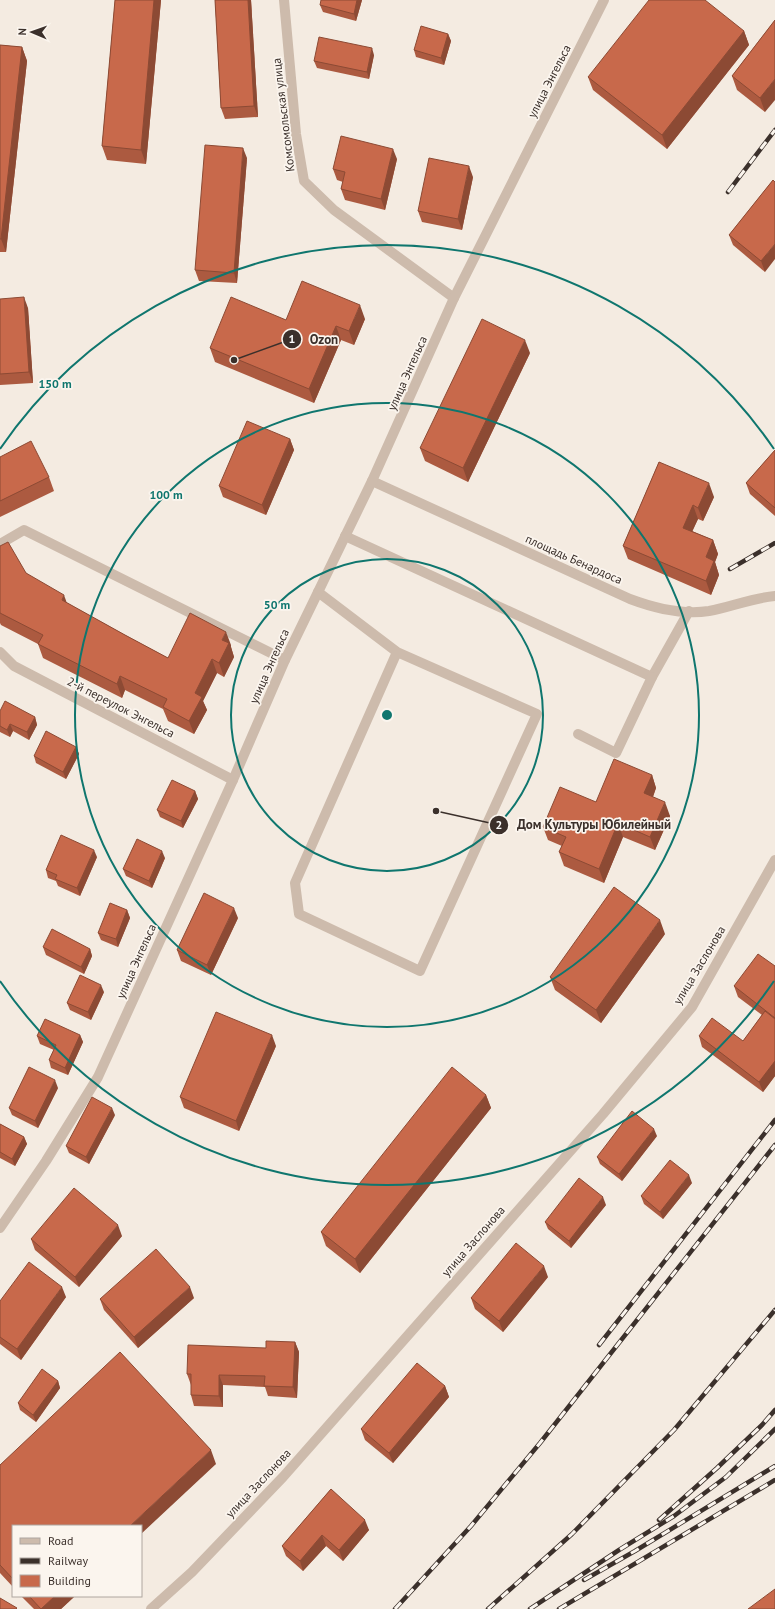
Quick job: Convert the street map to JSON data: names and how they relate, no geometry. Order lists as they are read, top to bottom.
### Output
{
  "streets": {
    "street": [
      "улица Энгельса",
      "Комсомольская улица",
      "площадь Бенардоса",
      "2-й переулок Энгельса",
      "улица Заслонова"
    ]
  },
  "crossings": [
    ["улица Энгельса", "Комсомольская улица"],
    ["улица Энгельса", "площадь Бенардоса"],
    ["улица Энгельса", "2-й переулок Энгельса"]
  ],
  "places": ["Ozon", "Дом Культуры Юбилейный"],
  "legend": ["Road", "Railway", "Building"],
  "north": "left",
  "rings": ["150 m", "100 m", "50 m"]
}
